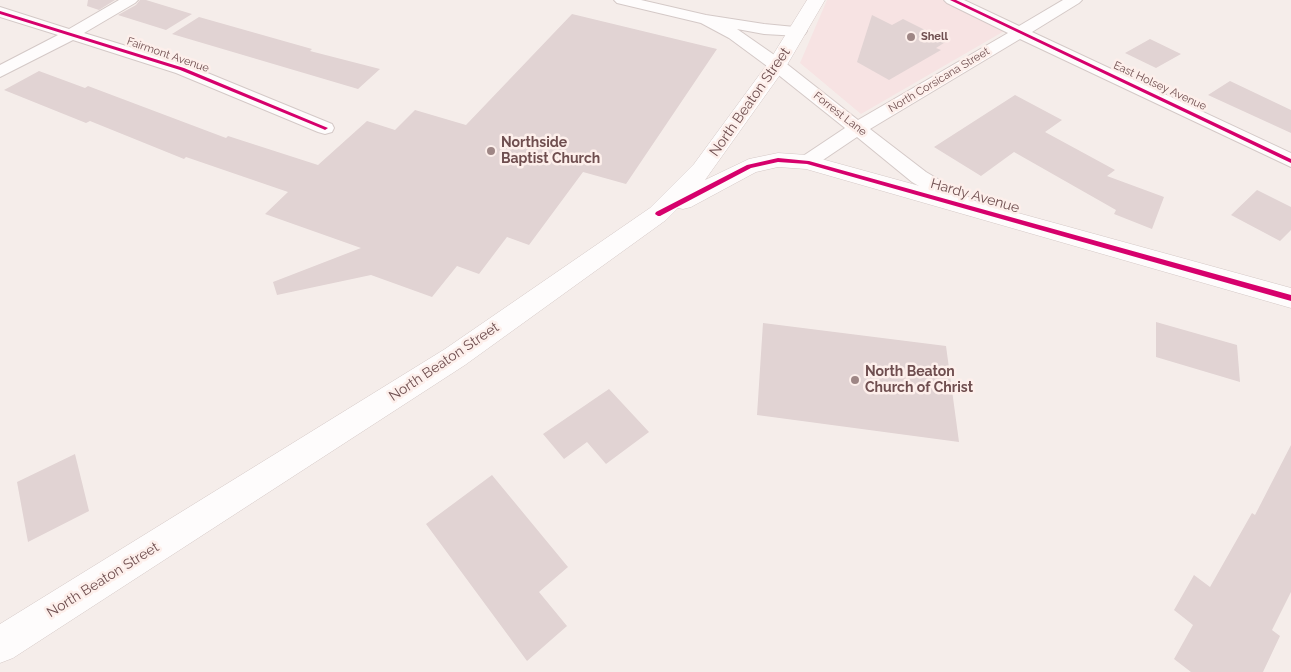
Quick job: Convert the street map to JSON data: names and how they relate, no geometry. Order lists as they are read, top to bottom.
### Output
{
  "streets": {
    "main road": ["North Beaton Street", "Hardy Avenue"],
    "street": [
      "Fairmont Avenue",
      "North Corsicana Street",
      "East Holsey Avenue",
      "Forrest Lane"
    ]
  },
  "crossings": [
    ["North Corsicana Street", "East Holsey Avenue"],
    ["North Corsicana Street", "Forrest Lane"],
    ["North Corsicana Street", "Hardy Avenue"],
    ["North Beaton Street", "Forrest Lane"],
    ["North Beaton Street", "Hardy Avenue"],
    ["Forrest Lane", "Hardy Avenue"]
  ],
  "places": ["Shell", "Northside Baptist Church", "North Beaton Church of Christ"]
}
